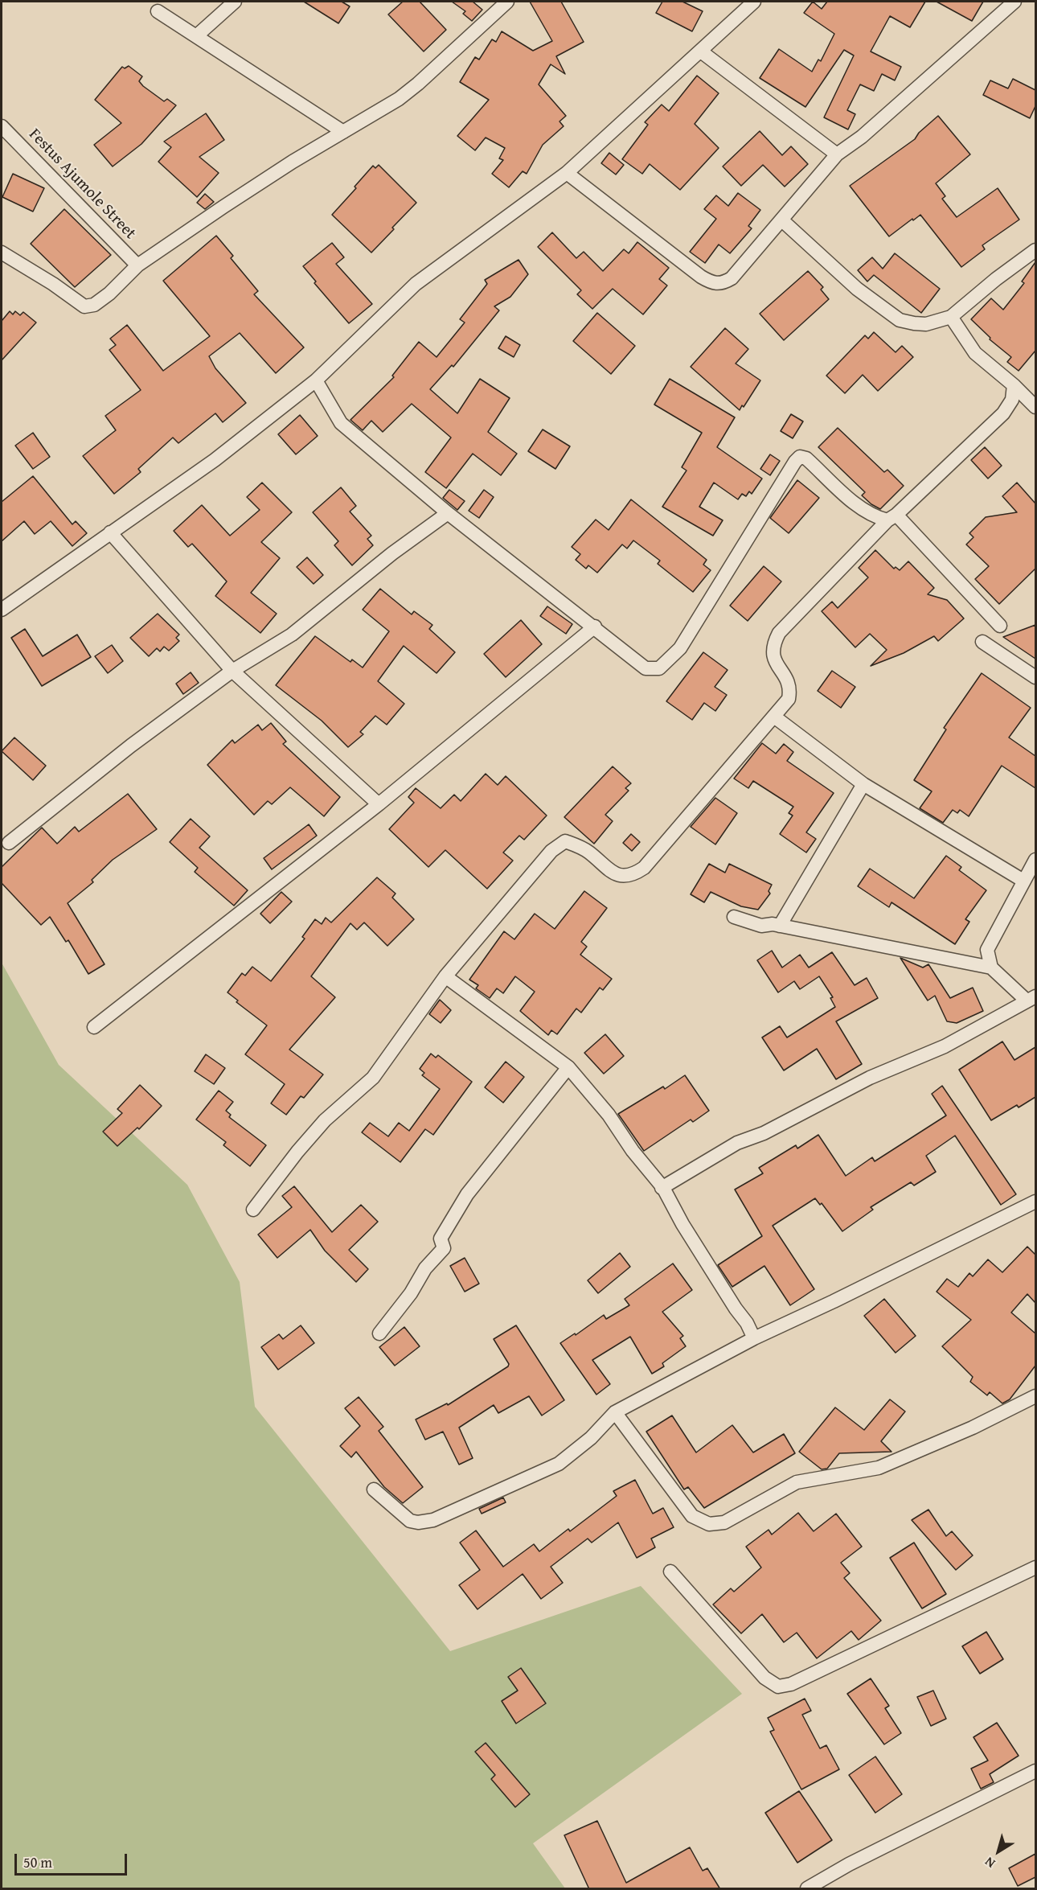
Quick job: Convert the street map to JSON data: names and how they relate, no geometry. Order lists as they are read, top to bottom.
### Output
{
  "streets": {
    "street": ["Festus Ajumole Street"]
  },
  "scale_bar": "50 m",
  "north": "bottom left"
}
